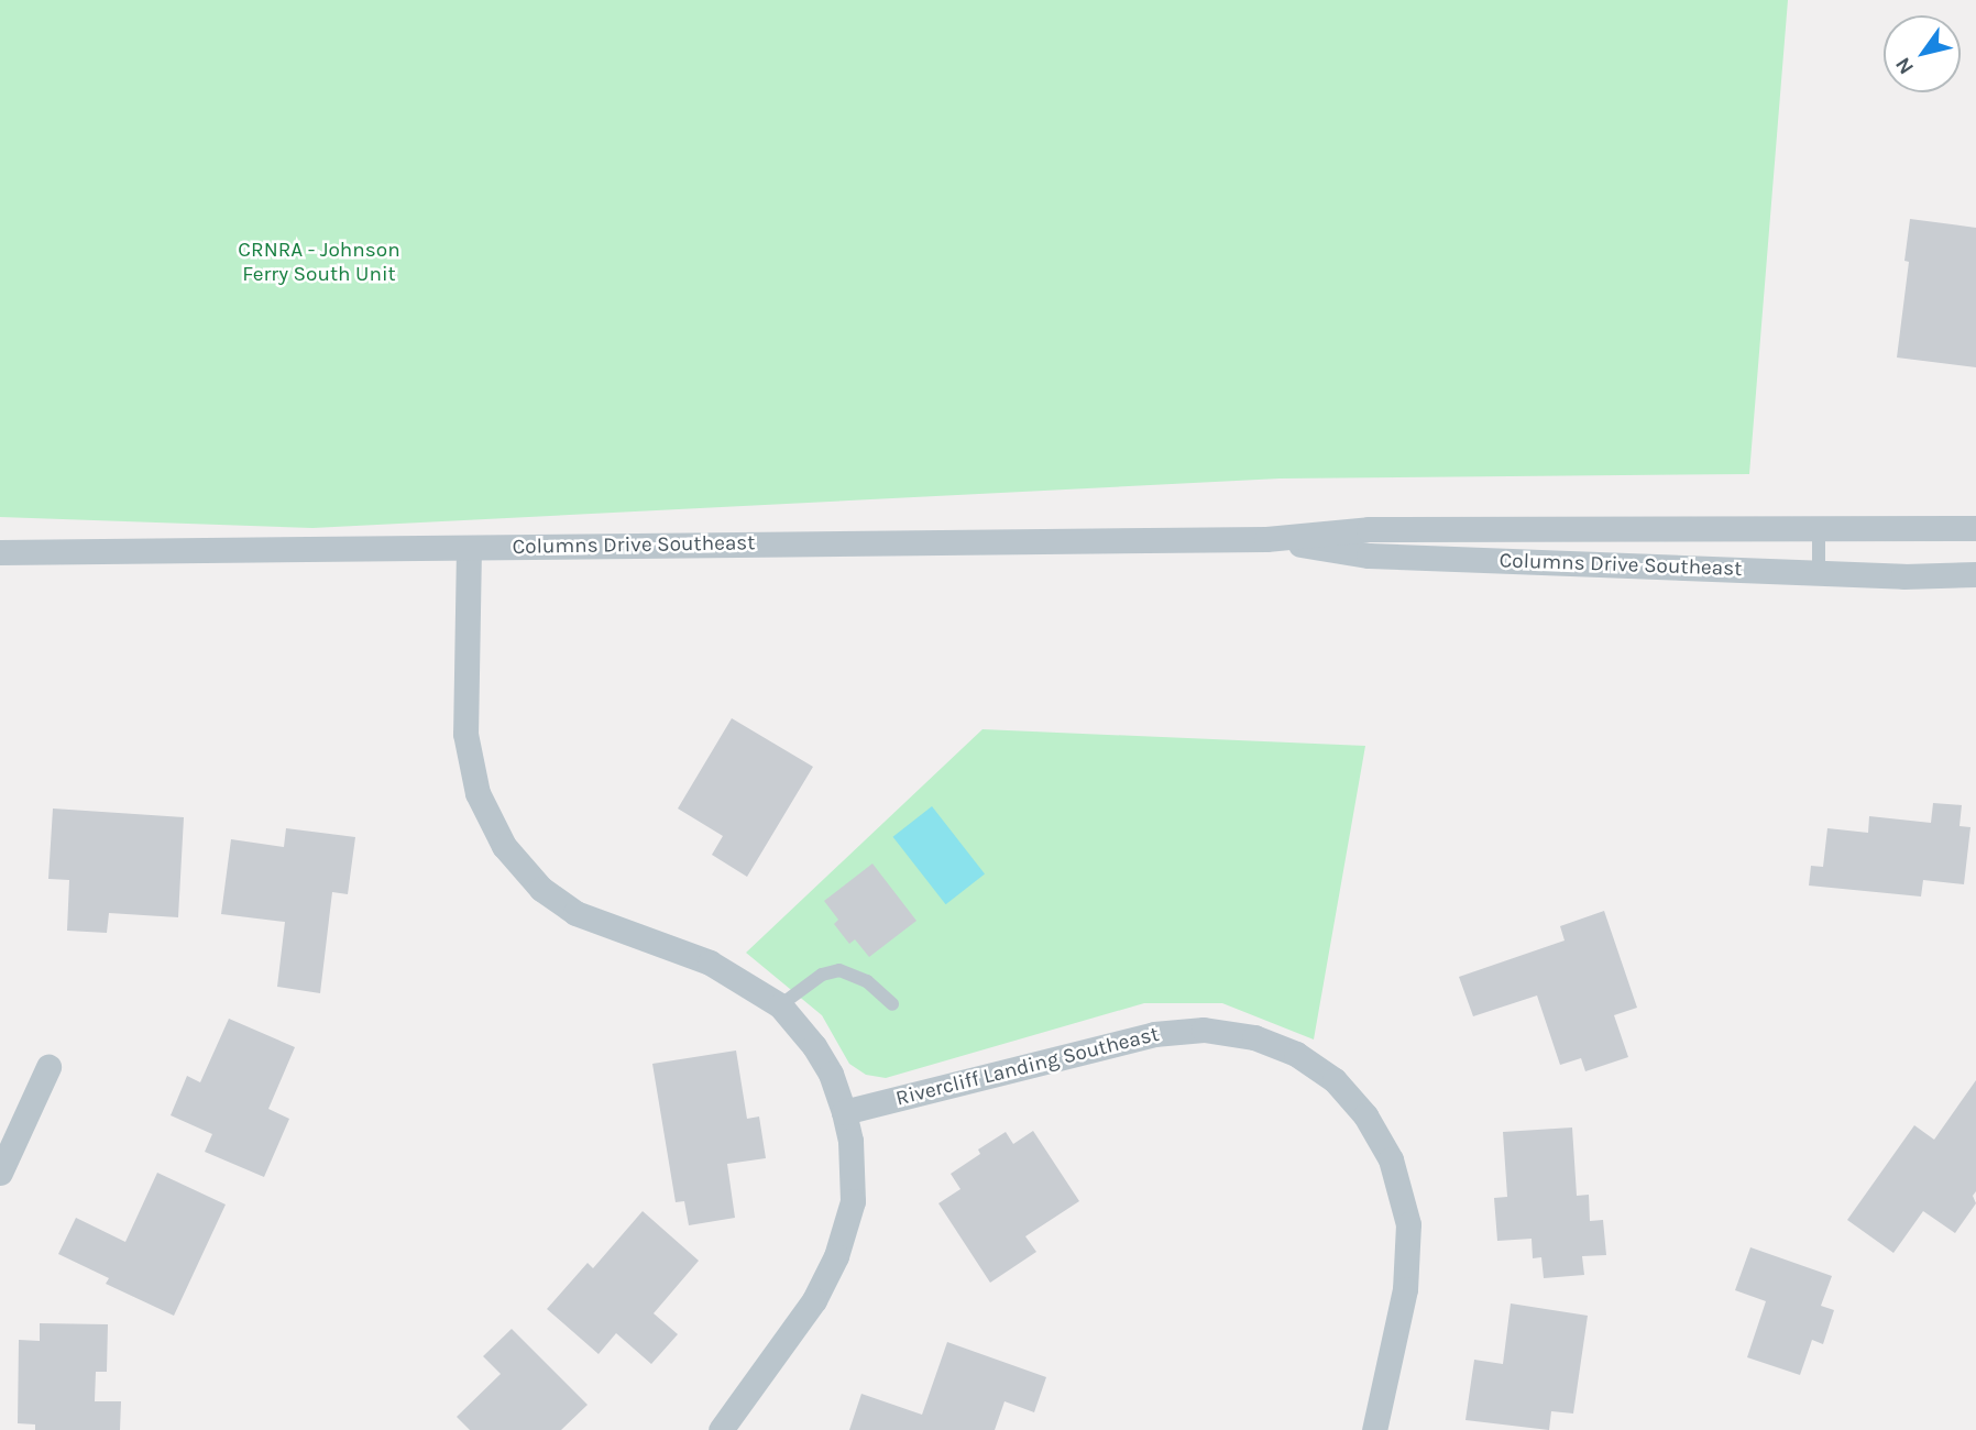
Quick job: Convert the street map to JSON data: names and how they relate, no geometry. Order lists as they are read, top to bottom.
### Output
{
  "streets": {
    "street": ["Columns Drive Southeast", "Rivercliff Landing Southeast"]
  },
  "parks": ["CRNRA - Johnson Ferry South Unit"],
  "north": "bottom left"
}
